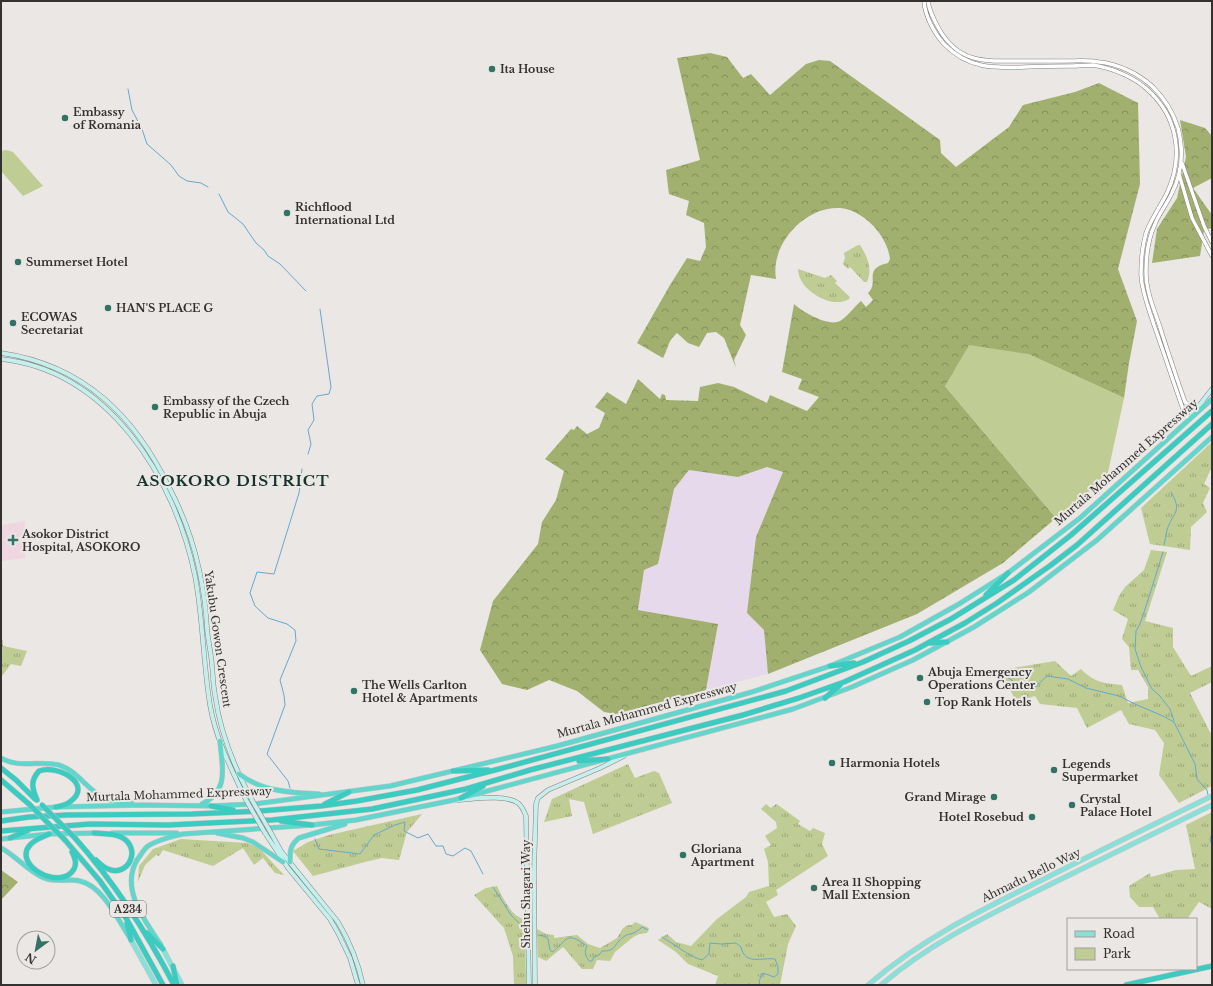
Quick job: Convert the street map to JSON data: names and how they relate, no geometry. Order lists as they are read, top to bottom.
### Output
{
  "streets": {
    "highway": ["Murtala Mohammed Expressway", "A234"],
    "main road": ["Yakubu Gowon Crescent", "Ahmadu Bello Way", "Shehu Shagari Way"]
  },
  "districts": ["ASOKORO DISTRICT"],
  "places": {
    "other": [
      "Ita House",
      "Embassy of Romania",
      "Richflood International Ltd",
      "Summerset Hotel",
      "HAN'S PLACE G",
      "ECOWAS Secretariat",
      "Embassy of the Czech Republic in Abuja",
      "Abuja Emergency Operations Center",
      "The Wells Carlton Hotel & Apartments",
      "Top Rank Hotels",
      "Harmonia Hotels",
      "Legends Supermarket",
      "Grand Mirage",
      "Crystal Palace Hotel",
      "Hotel Rosebud",
      "Gloriana Apartment",
      "Area 11 Shopping Mall Extension"
    ],
    "health": ["Asokor District Hospital, ASOKORO"]
  },
  "legend": ["Road", "Park"],
  "north": "bottom left"
}
